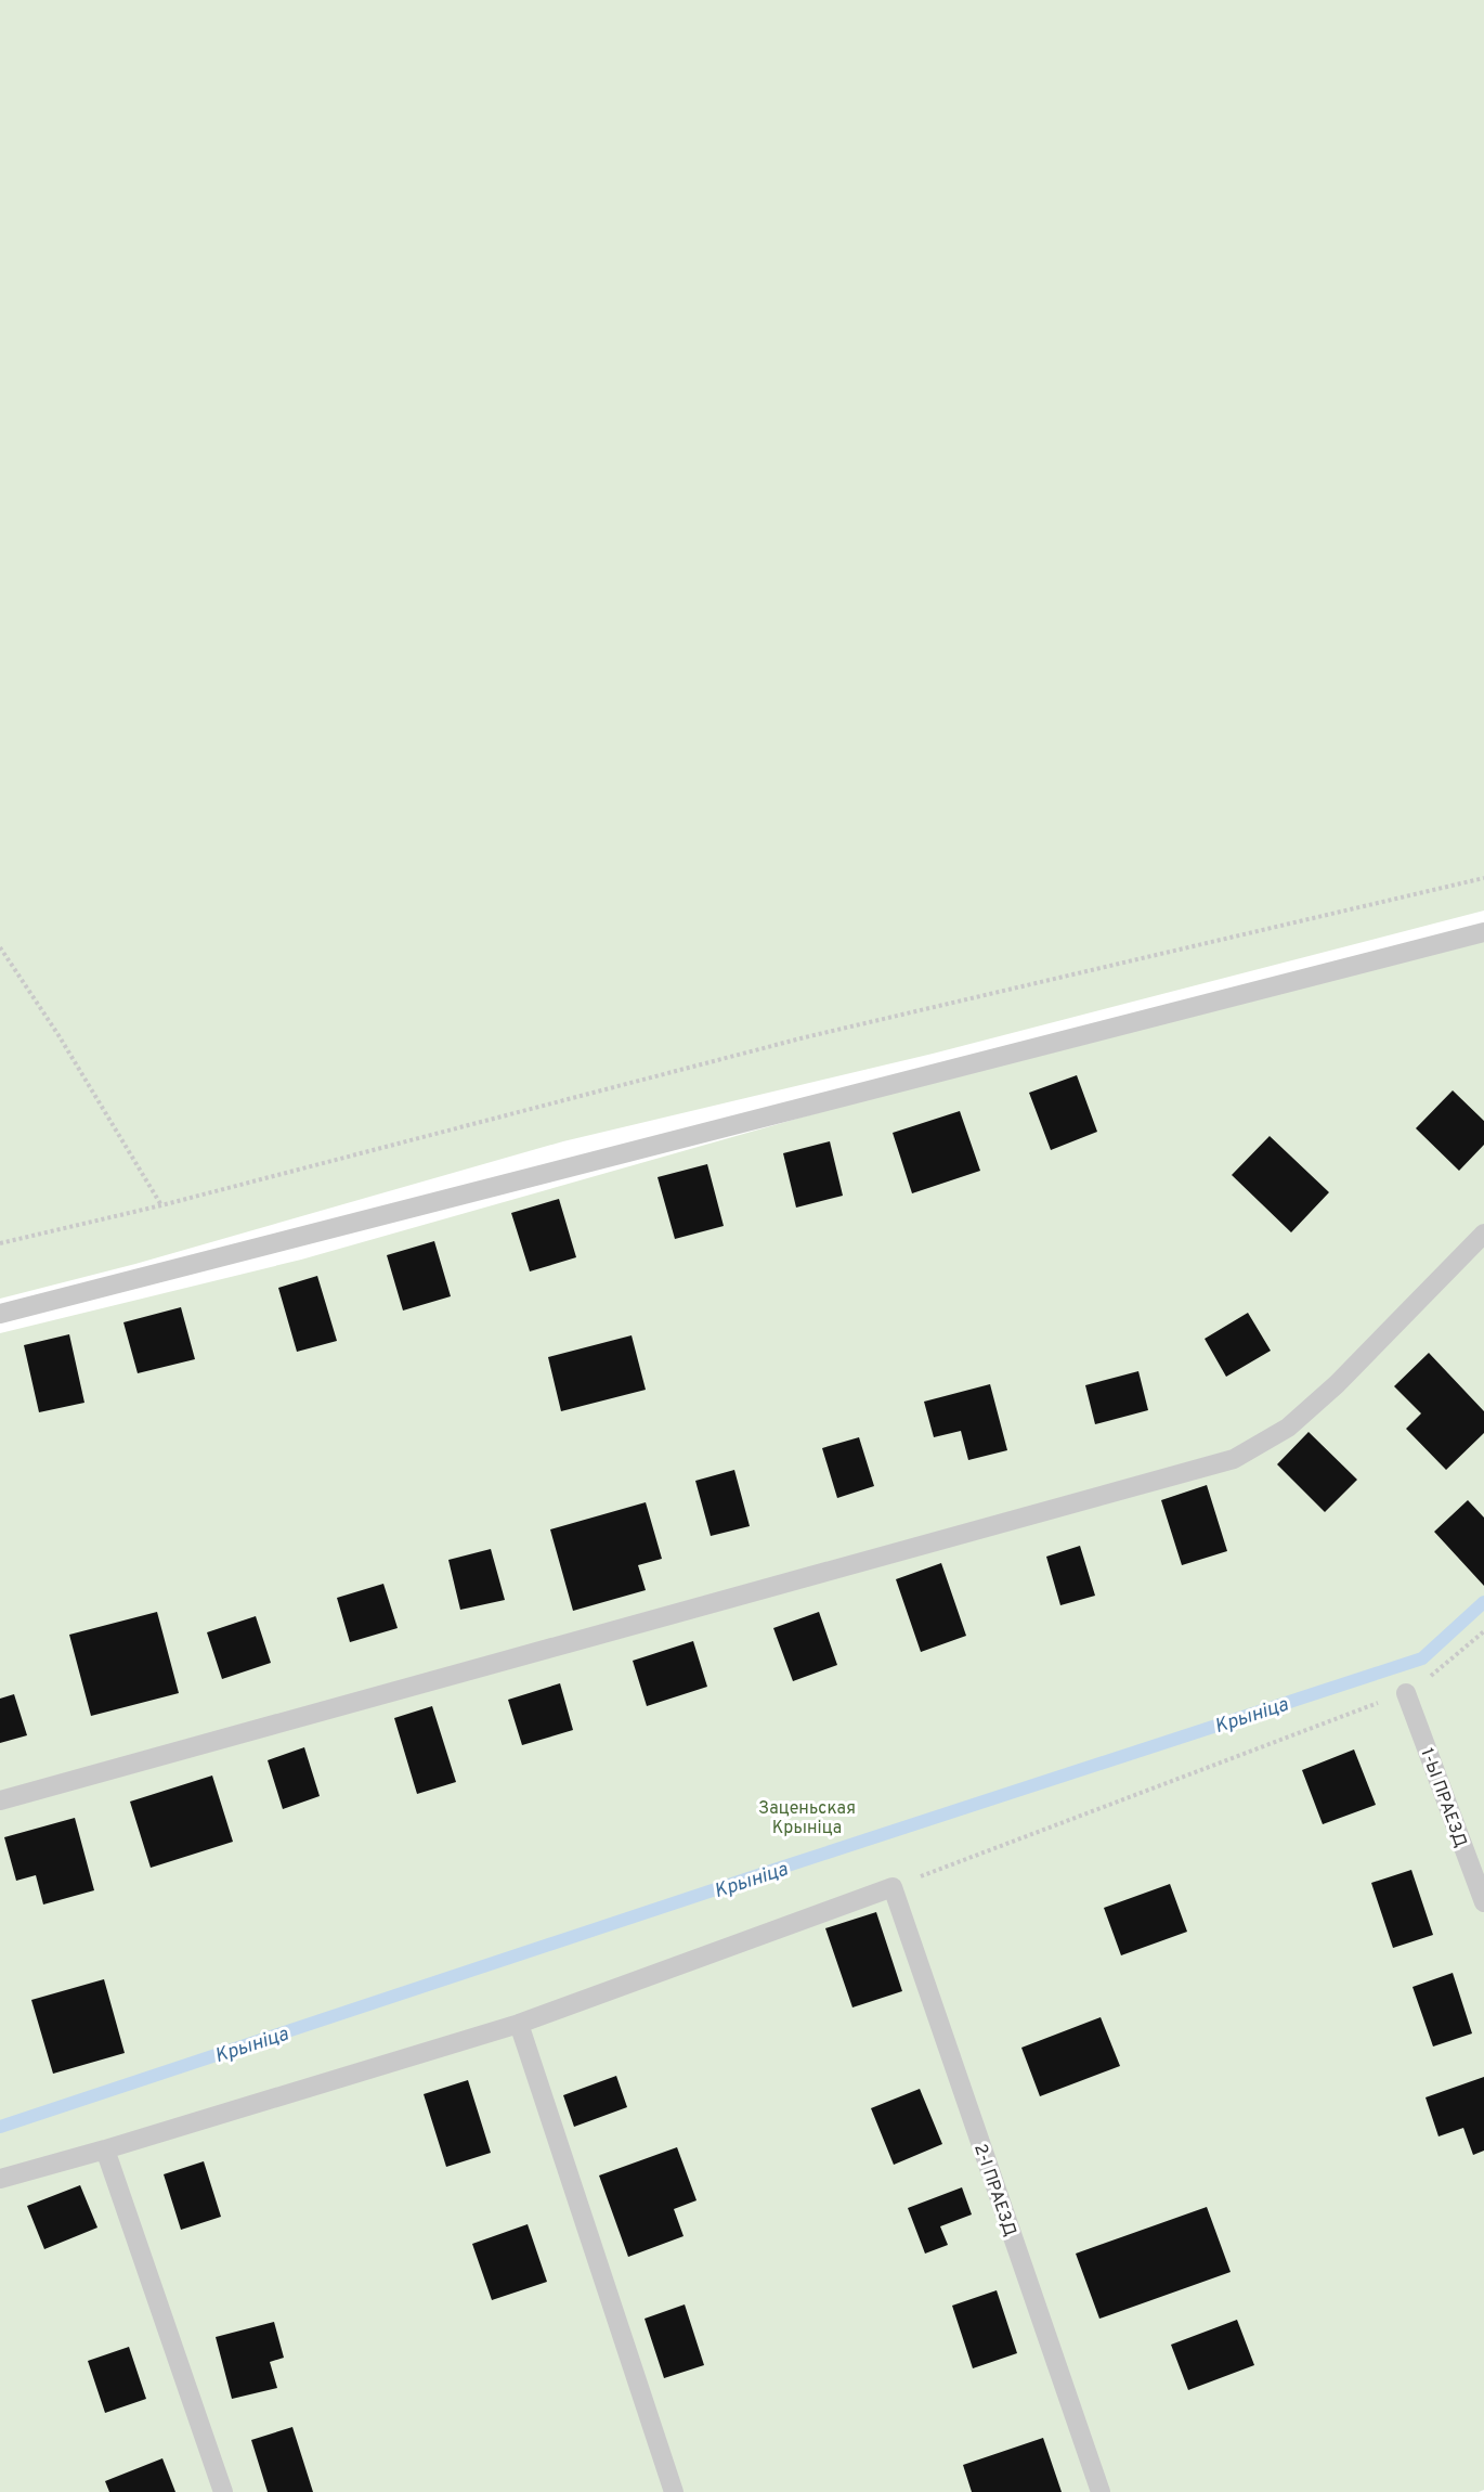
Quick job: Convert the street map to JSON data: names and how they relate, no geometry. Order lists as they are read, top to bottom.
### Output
{
  "streets": {
    "lane": ["1-Ы ПРАЕЗД", "2-І ПРАЕЗД"]
  },
  "water": ["Крыніца"],
  "parks": ["Заценьская Крыніца"]
}
